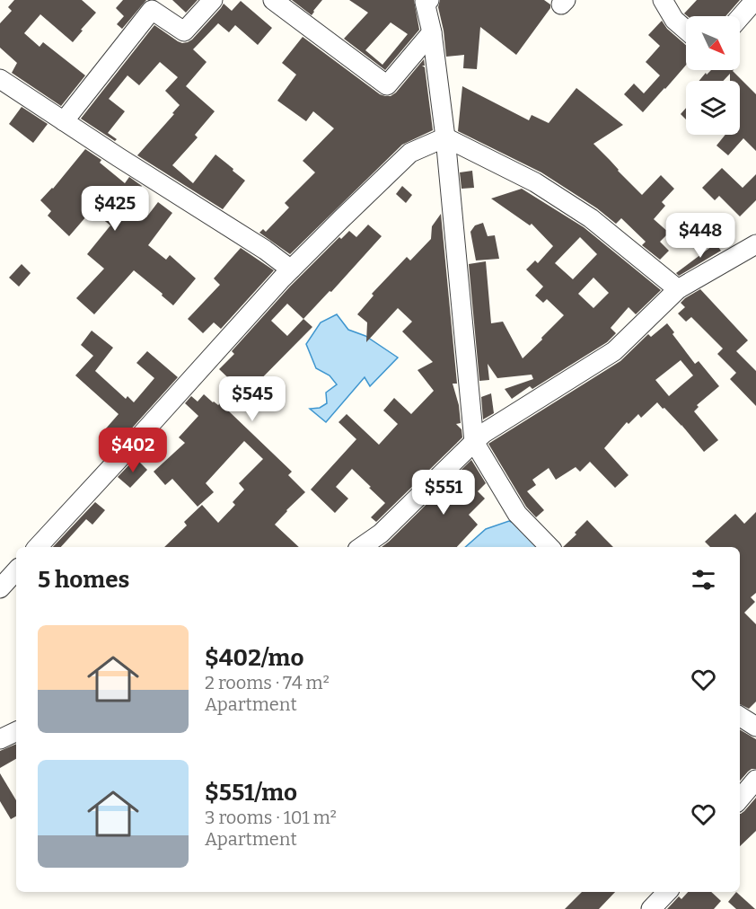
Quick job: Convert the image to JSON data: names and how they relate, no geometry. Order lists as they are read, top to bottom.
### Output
{
  "north": "bottom right",
  "page": {
    "price": [
      "$425",
      "$448",
      "$545",
      "$402",
      "$551"
    ],
    "heading": "5 homes",
    "list": [
      {
        "name": "$402/mo",
        "note": "2 rooms · 74 m² · Apartment"
      },
      {
        "name": "$551/mo",
        "note": "3 rooms · 101 m² · Apartment"
      }
    ]
  }
}
